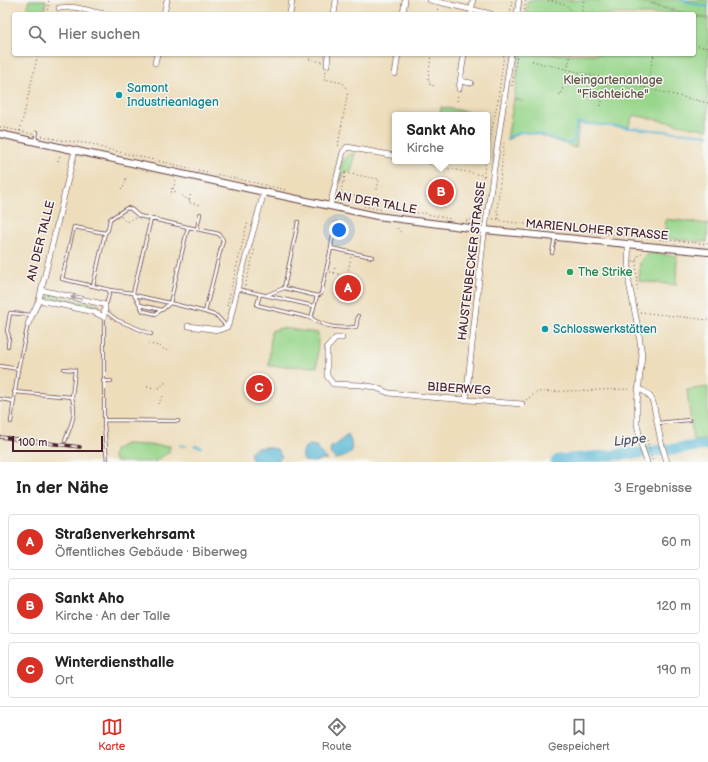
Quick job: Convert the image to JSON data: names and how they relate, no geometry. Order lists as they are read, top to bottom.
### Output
{
  "streets": {
    "street": [
      "AN DER TALLE",
      "MARIENLOHER STRASSE",
      "HAUSTENBECKER STRASSE",
      "BIBERWEG"
    ]
  },
  "crossings": [
    ["AN DER TALLE", "MARIENLOHER STRASSE"],
    ["AN DER TALLE", "HAUSTENBECKER STRASSE"],
    ["MARIENLOHER STRASSE", "HAUSTENBECKER STRASSE"],
    ["HAUSTENBECKER STRASSE", "BIBERWEG"]
  ],
  "water": ["Lippe"],
  "parks": ["Kleingartenanlage \"Fischteiche\""],
  "places": ["Samont Industrieanlagen", "The Strike", "Schlosswerkstätten"],
  "scale_bar": "100 m",
  "page": {
    "search": "Hier suchen",
    "popup": ["Sankt Aho", "Kirche"],
    "pins": ["B", "A", "C"],
    "scale": "100 m",
    "heading": ["In der Nähe", "3 Ergebnisse"],
    "list": [
      {
        "mark": "A",
        "name": "Straßenverkehrsamt",
        "note": "Öffentliches Gebäude · Biberweg",
        "value": "60 m"
      },
      {
        "mark": "B",
        "name": "Sankt Aho",
        "note": "Kirche · An der Talle",
        "value": "120 m"
      },
      {
        "mark": "C",
        "name": "Winterdiensthalle",
        "note": "Ort",
        "value": "190 m"
      }
    ],
    "nav": ["Karte", "Route", "Gespeichert"]
  }
}
